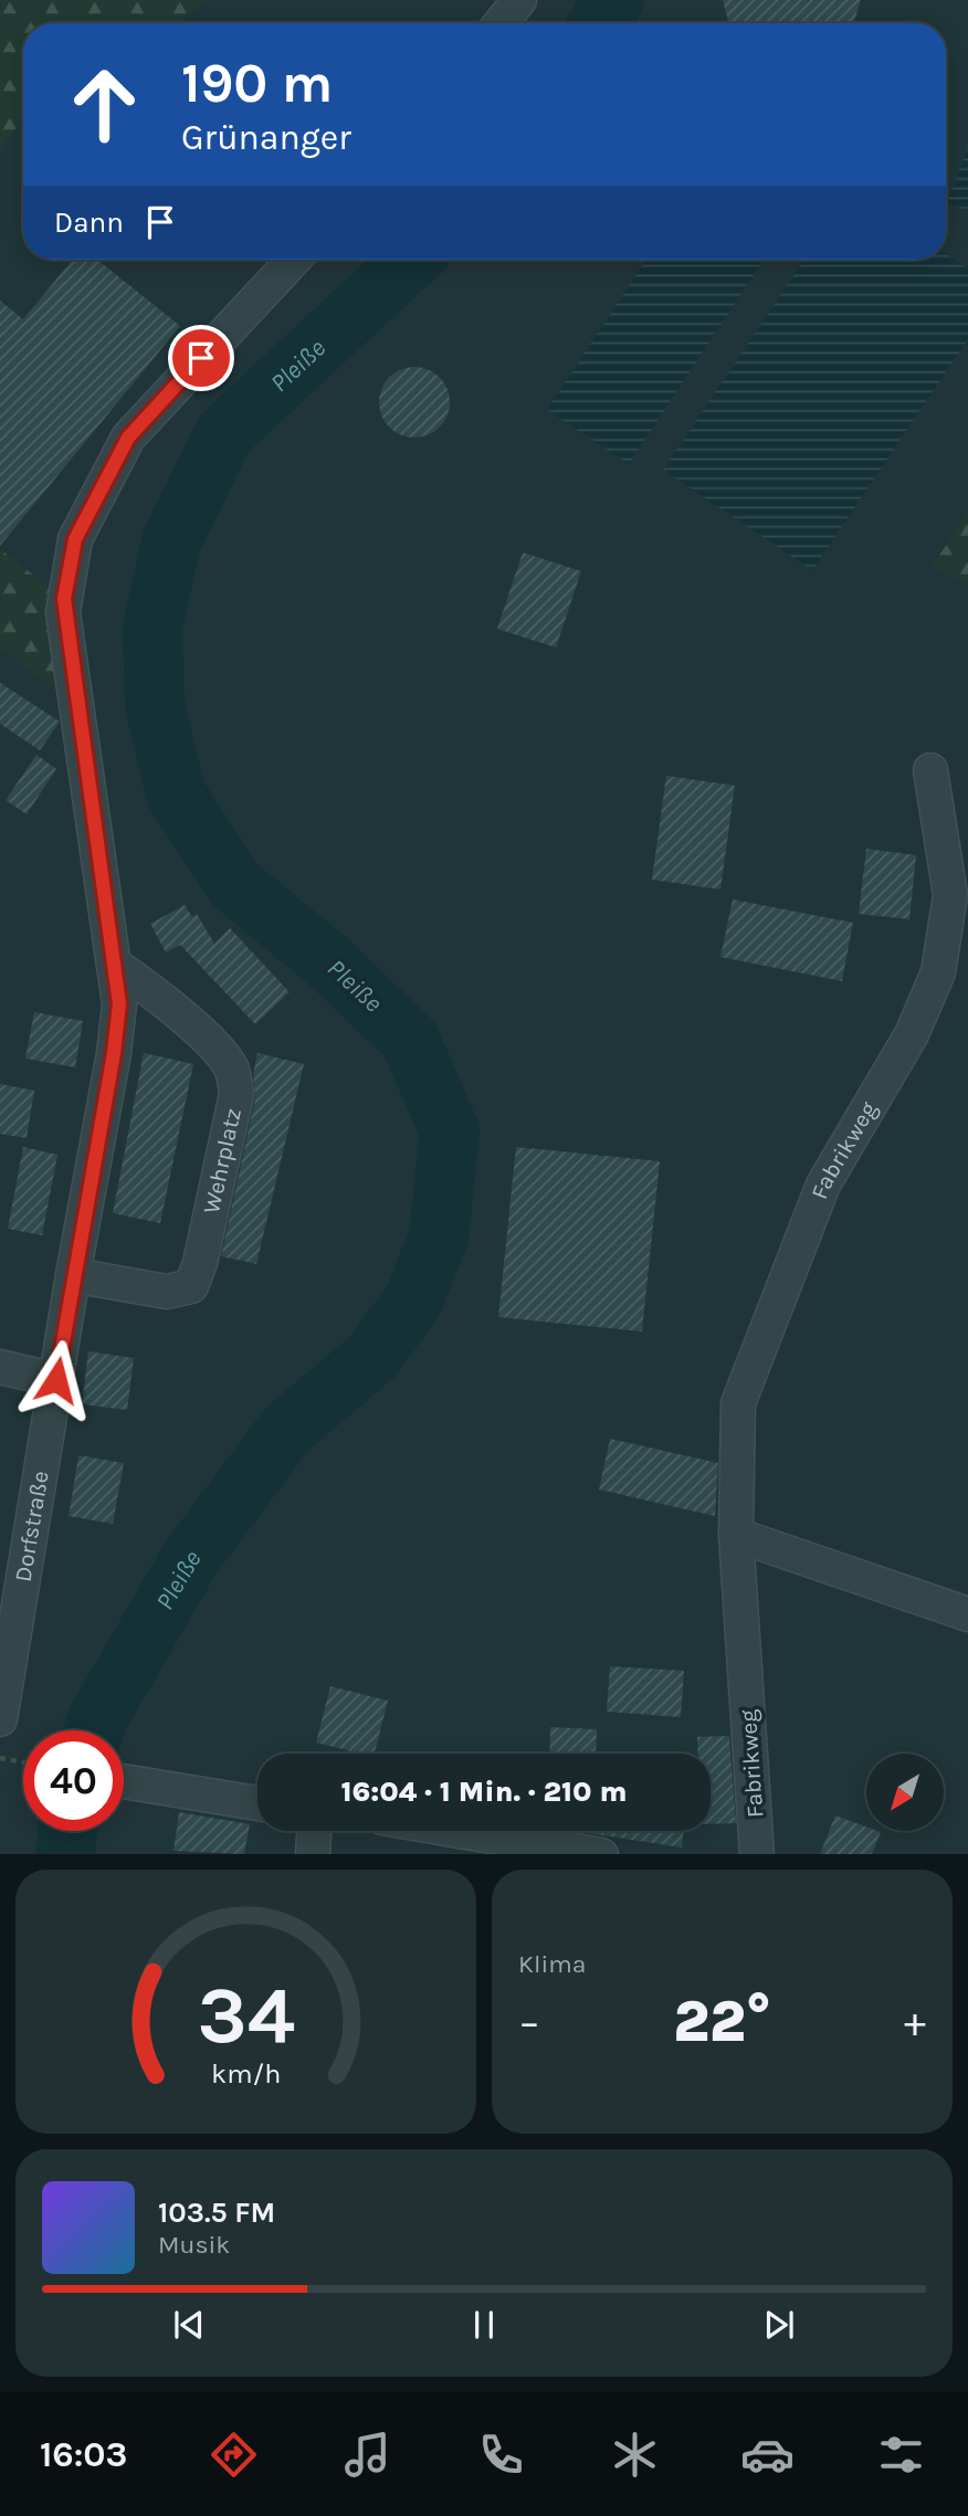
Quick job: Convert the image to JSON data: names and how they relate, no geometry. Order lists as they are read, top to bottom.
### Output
{
  "streets": {
    "street": ["Fabrikweg", "Wehrplatz", "Dorfstraße"]
  },
  "crossings": [
    ["Wehrplatz", "Dorfstraße"]
  ],
  "water": ["Pleiße"],
  "north": "bottom left",
  "page": {
    "turn": ["190 m", "Grünanger"],
    "then": "Dann",
    "limit": "40",
    "trip": "16:04 · 1 Min. · 210 m",
    "tile": "Klima",
    "heat": ["−", "22°", "+"],
    "song": ["103.5 FM", "Musik"],
    "tabs": "16:03",
    "gauge": ["34", "km/h"]
  }
}
